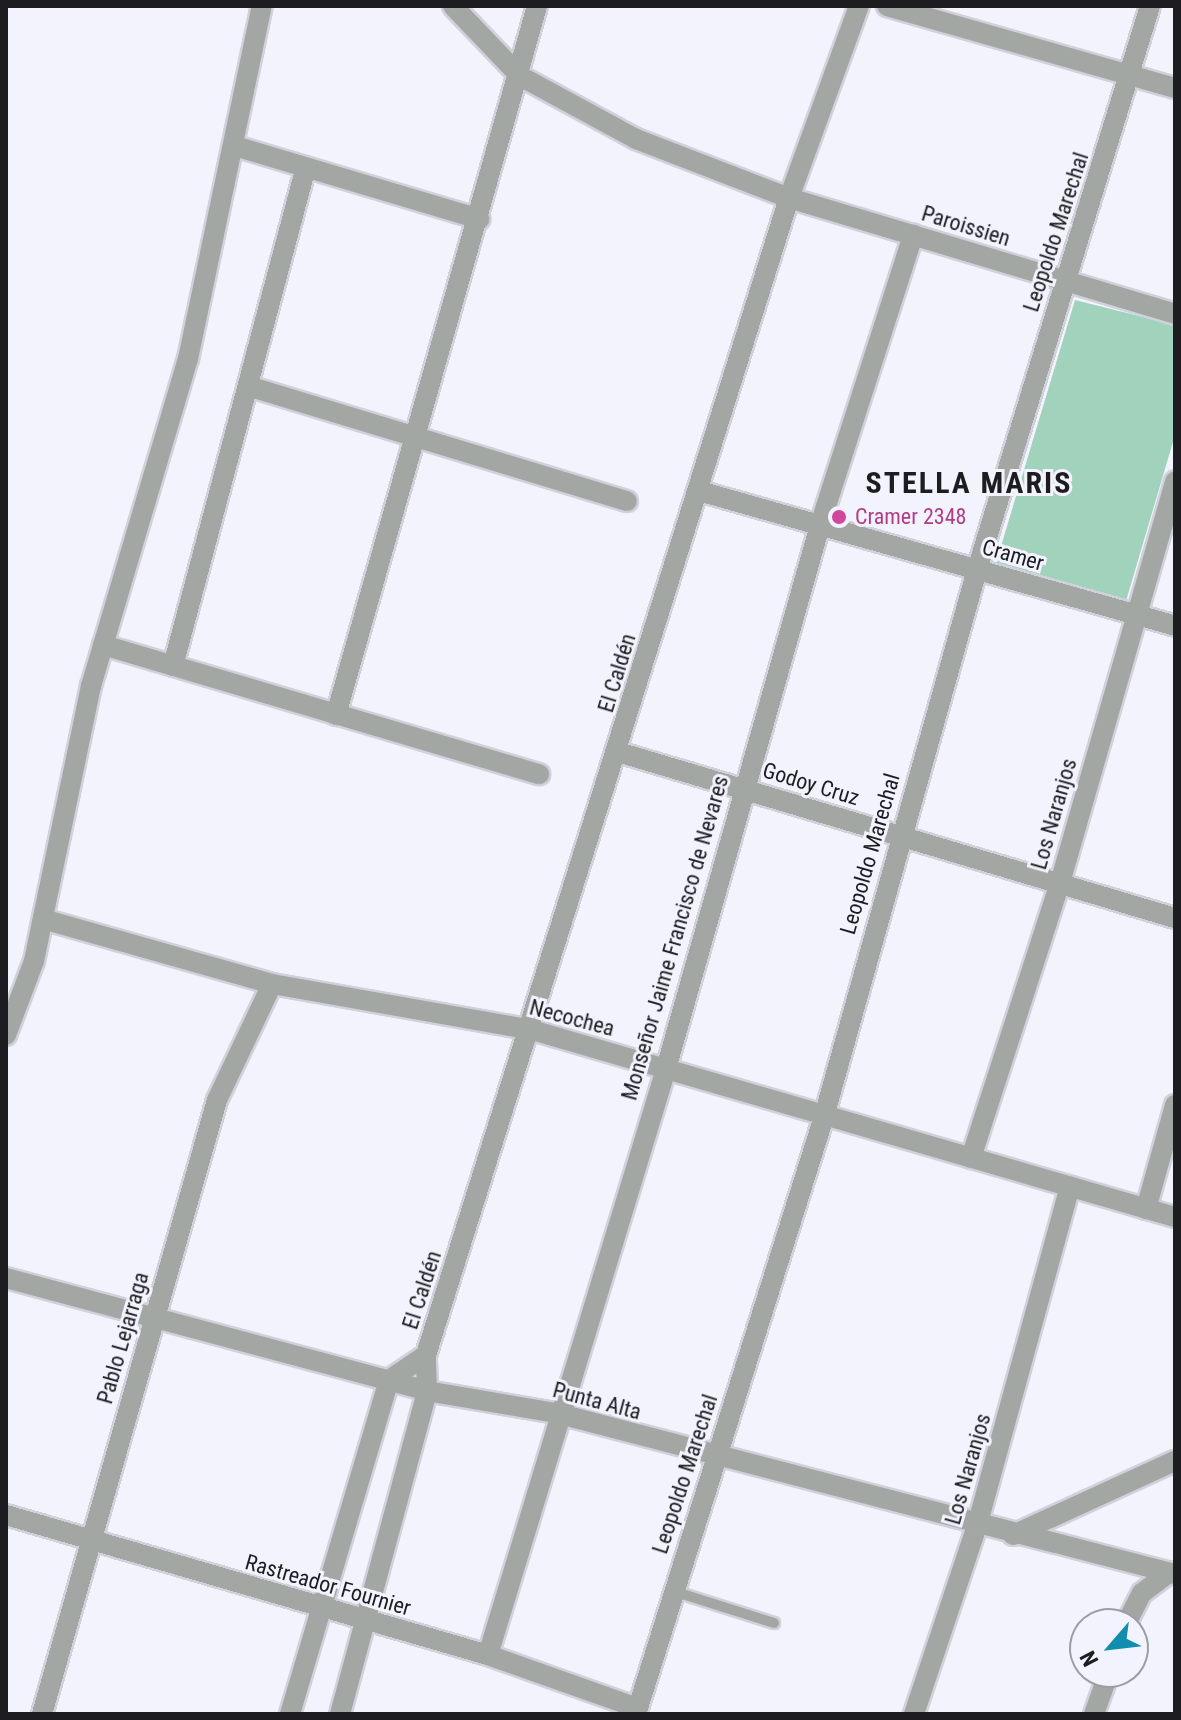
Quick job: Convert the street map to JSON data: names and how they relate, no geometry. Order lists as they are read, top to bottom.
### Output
{
  "streets": {
    "street": [
      "Paroissien",
      "Leopoldo Marechal",
      "Cramer",
      "El Caldén",
      "Godoy Cruz",
      "Los Naranjos",
      "Monseñor Jaime Francisco de Nevares",
      "Necochea",
      "Pablo Lejarraga",
      "Punta Alta",
      "Rastreador Fournier"
    ]
  },
  "crossings": [
    ["Paroissien", "Leopoldo Marechal"],
    ["Paroissien", "El Caldén"],
    ["Paroissien", "Monseñor Jaime Francisco de Nevares"],
    ["Leopoldo Marechal", "Cramer"],
    ["Leopoldo Marechal", "Godoy Cruz"],
    ["Leopoldo Marechal", "Necochea"],
    ["Leopoldo Marechal", "Punta Alta"],
    ["Leopoldo Marechal", "Rastreador Fournier"],
    ["Cramer", "El Caldén"],
    ["Cramer", "Los Naranjos"],
    ["Cramer", "Monseñor Jaime Francisco de Nevares"],
    ["El Caldén", "Godoy Cruz"],
    ["El Caldén", "Necochea"],
    ["El Caldén", "Punta Alta"],
    ["El Caldén", "Rastreador Fournier"],
    ["Godoy Cruz", "Los Naranjos"],
    ["Godoy Cruz", "Monseñor Jaime Francisco de Nevares"],
    ["Los Naranjos", "Necochea"],
    ["Los Naranjos", "Punta Alta"],
    ["Monseñor Jaime Francisco de Nevares", "Necochea"],
    ["Monseñor Jaime Francisco de Nevares", "Punta Alta"],
    ["Monseñor Jaime Francisco de Nevares", "Rastreador Fournier"],
    ["Necochea", "Pablo Lejarraga"],
    ["Pablo Lejarraga", "Punta Alta"],
    ["Pablo Lejarraga", "Rastreador Fournier"]
  ],
  "districts": ["STELLA MARIS"],
  "places": ["Cramer 2348"],
  "north": "bottom left"
}
